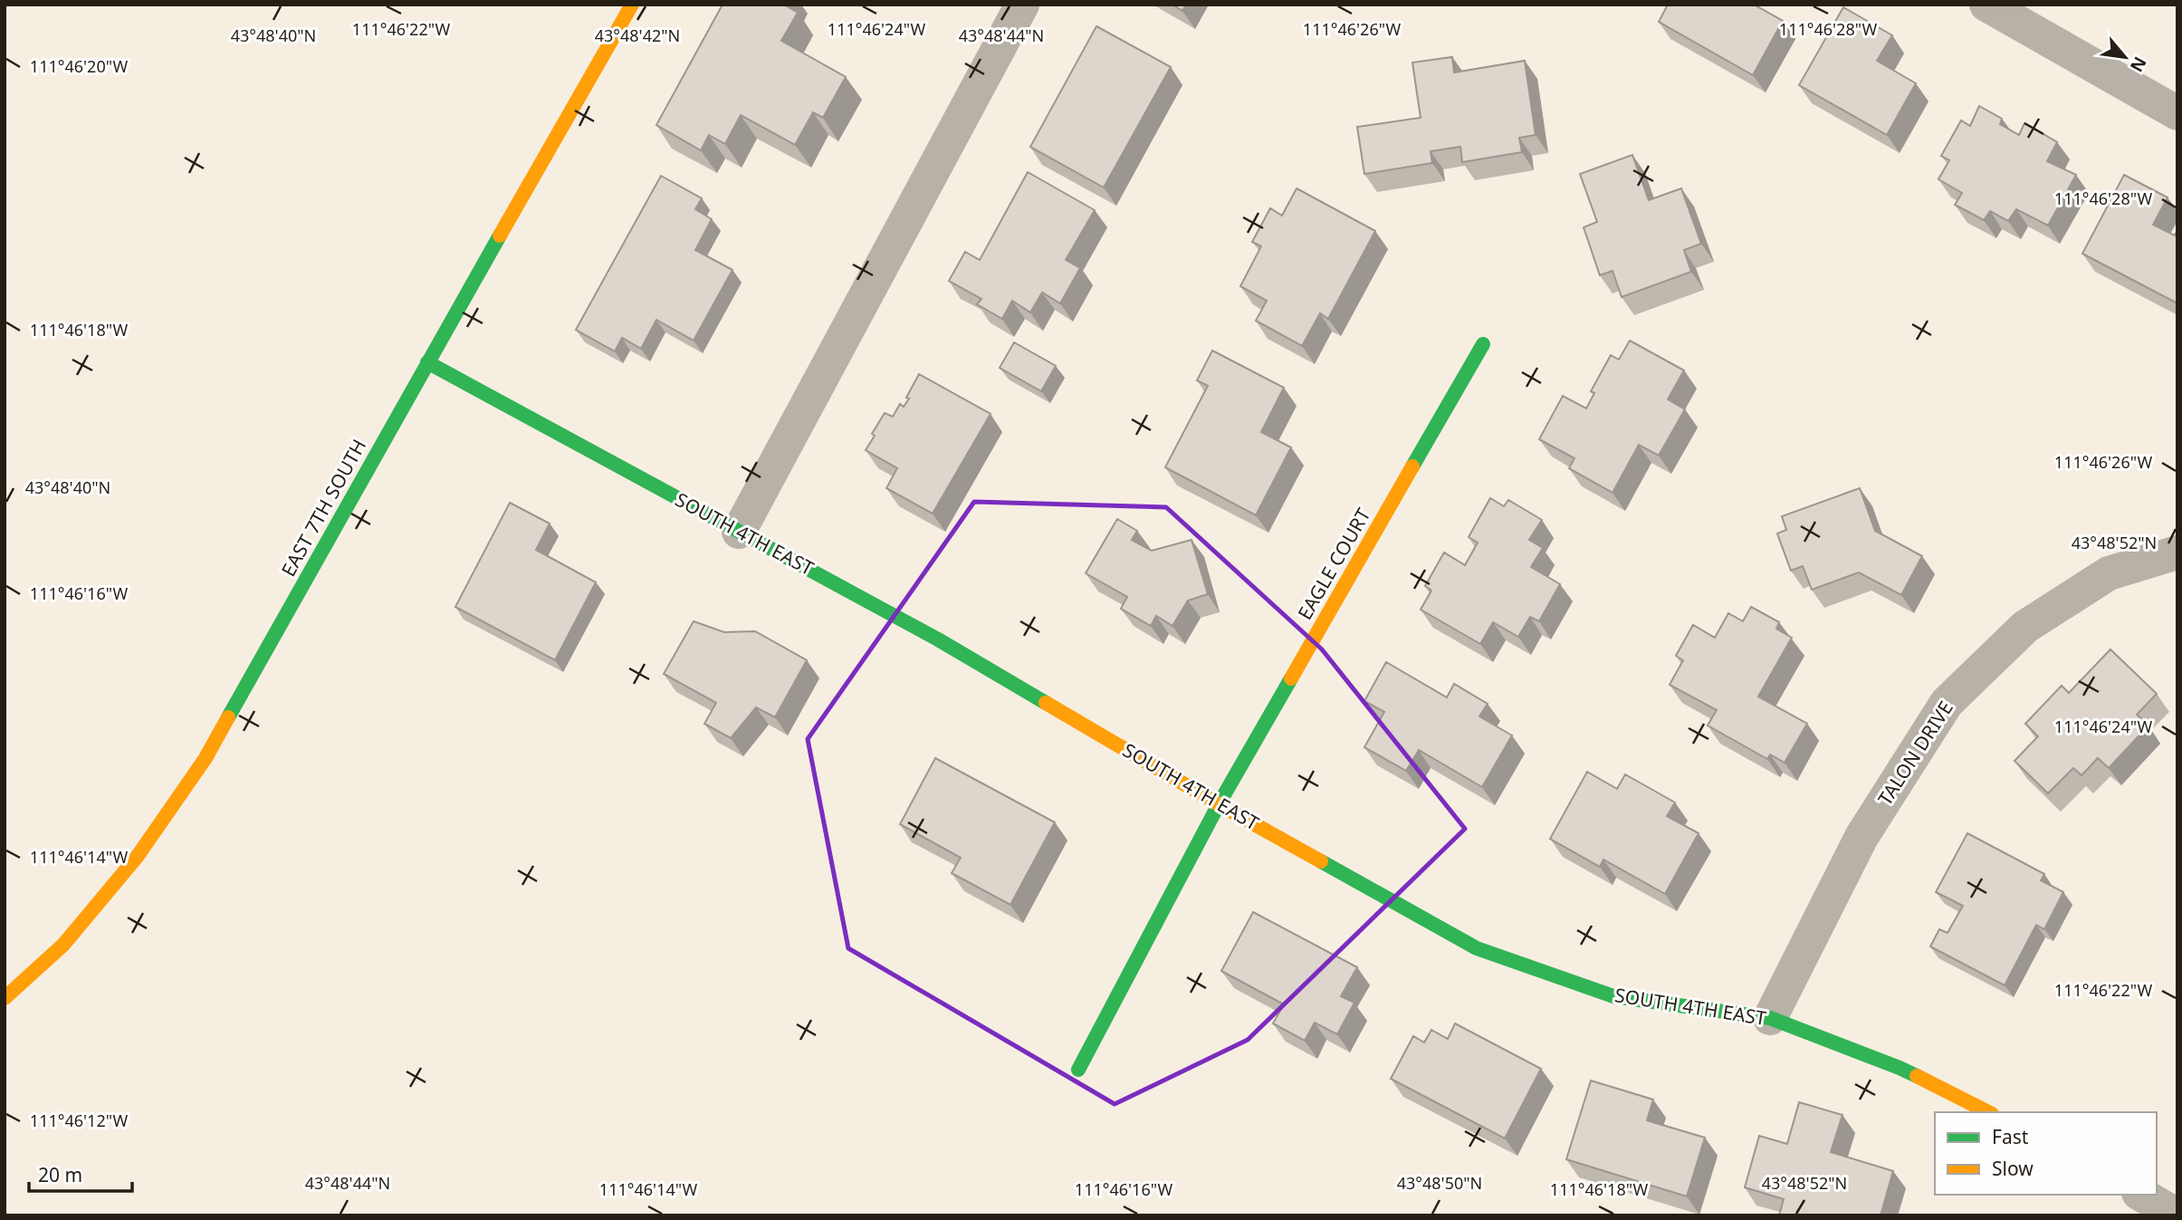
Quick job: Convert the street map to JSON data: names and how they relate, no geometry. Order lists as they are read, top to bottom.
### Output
{
  "streets": {
    "street": [
      "EAST 7TH SOUTH",
      "SOUTH 4TH EAST",
      "EAGLE COURT",
      "TALON DRIVE"
    ]
  },
  "crossings": [
    ["EAST 7TH SOUTH", "SOUTH 4TH EAST"],
    ["SOUTH 4TH EAST", "EAGLE COURT"],
    ["SOUTH 4TH EAST", "TALON DRIVE"]
  ],
  "legend": ["Fast", "Slow"],
  "scale_bar": "20 m",
  "north": "bottom right",
  "coordinates": [
    "111°46'22\"W",
    "111°46'24\"W",
    "111°46'26\"W",
    "111°46'28\"W",
    "43°48'40\"N",
    "43°48'42\"N",
    "43°48'44\"N",
    "111°46'20\"W",
    "111°46'18\"W",
    "43°48'52\"N",
    "111°46'16\"W",
    "111°46'14\"W",
    "111°46'12\"W",
    "43°48'50\"N"
  ]
}
